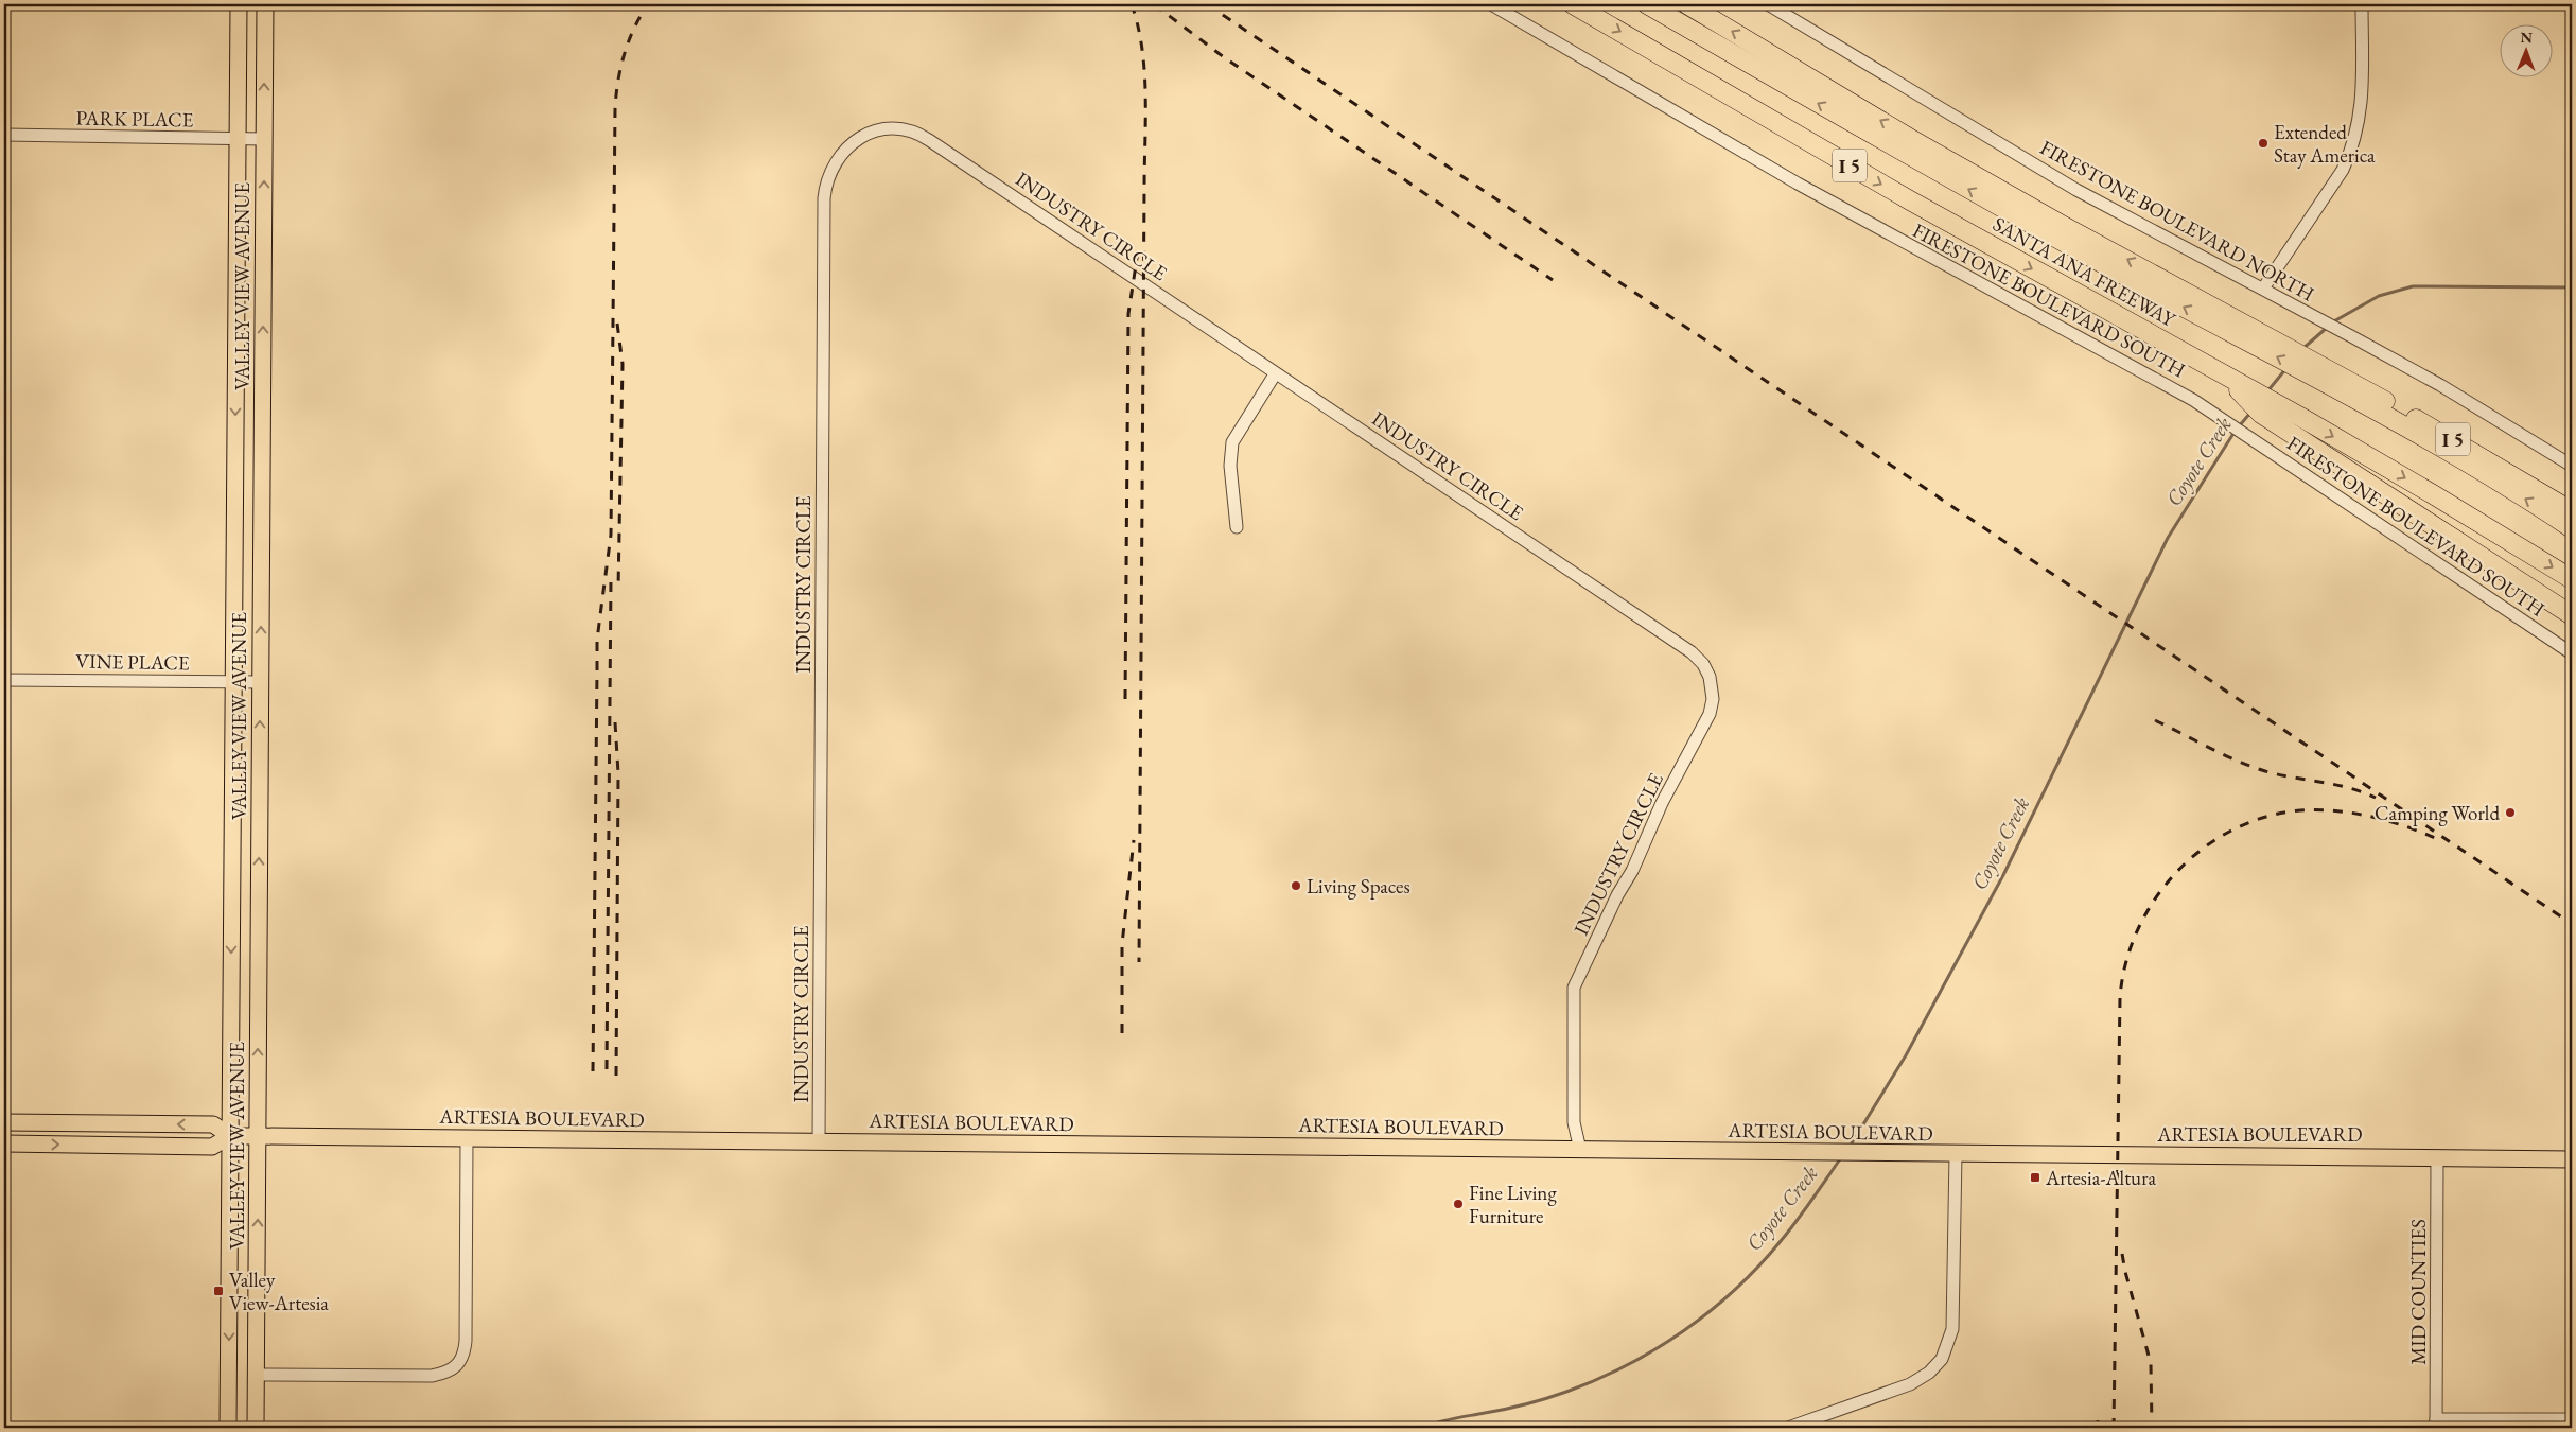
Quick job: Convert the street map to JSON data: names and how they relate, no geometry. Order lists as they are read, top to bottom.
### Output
{
  "streets": {
    "highway": ["I 5", "SANTA ANA FREEWAY"],
    "main road": ["VALLEY VIEW AVENUE", "ARTESIA BOULEVARD"],
    "street": [
      "PARK PLACE",
      "FIRESTONE BOULEVARD NORTH",
      "INDUSTRY CIRCLE",
      "FIRESTONE BOULEVARD SOUTH",
      "VINE PLACE",
      "MID COUNTIES"
    ]
  },
  "crossings": [
    ["PARK PLACE", "VALLEY VIEW AVENUE"],
    ["INDUSTRY CIRCLE", "ARTESIA BOULEVARD"],
    ["VALLEY VIEW AVENUE", "VINE PLACE"],
    ["VALLEY VIEW AVENUE", "ARTESIA BOULEVARD"],
    ["ARTESIA BOULEVARD", "MID COUNTIES"]
  ],
  "water": ["Coyote Creek"],
  "places": {
    "other": [
      "Extended Stay America",
      "Camping World",
      "Living Spaces",
      "Fine Living Furniture"
    ],
    "transit": ["Artesia-Altura", "Valley View-Artesia"]
  },
  "north": "top"
}
